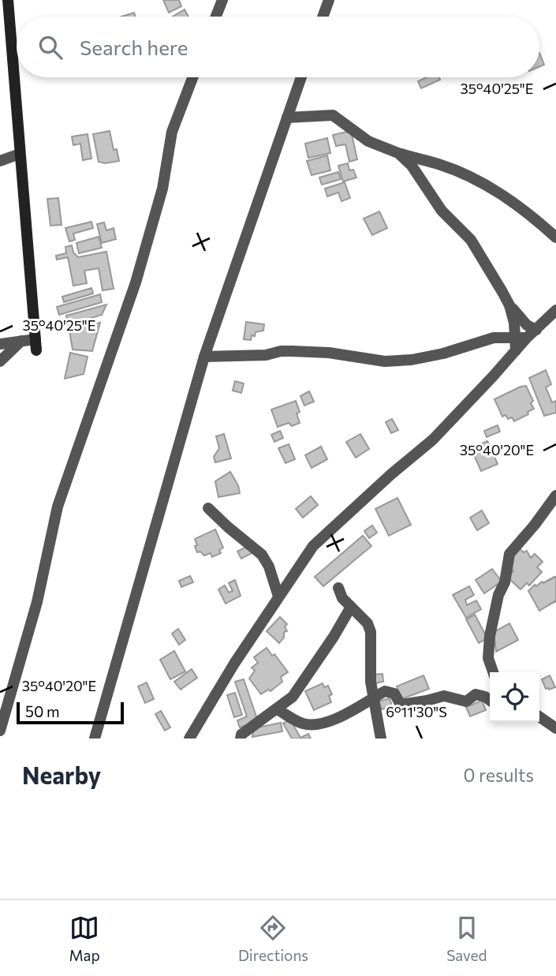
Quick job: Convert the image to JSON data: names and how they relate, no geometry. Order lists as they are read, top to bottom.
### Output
{
  "scale_bar": "50 m",
  "page": {
    "search": "Search here",
    "scale": "50 m",
    "heading": ["Nearby", "0 results"],
    "nav": ["Map", "Directions", "Saved"]
  },
  "coordinates": ["35°40'25\"E", "35°40'20\"E", "6°11'30\"S"]
}
